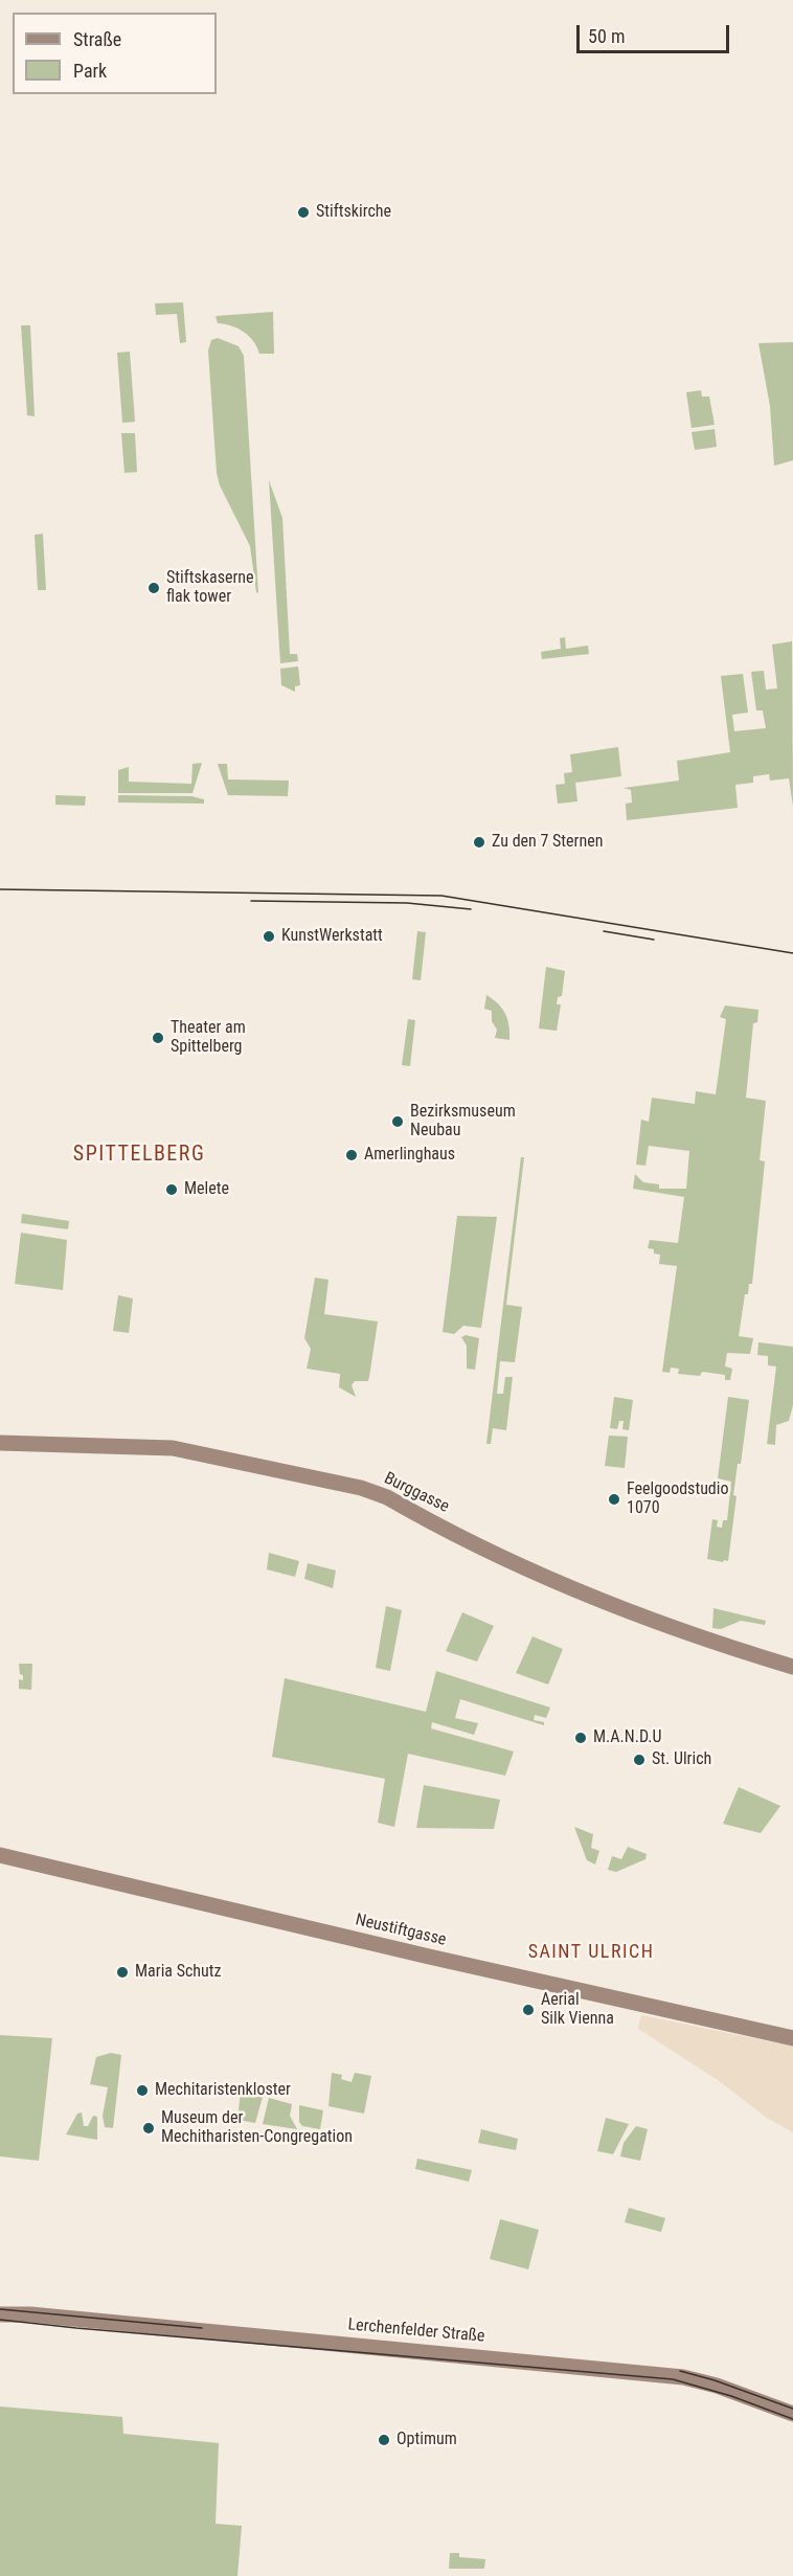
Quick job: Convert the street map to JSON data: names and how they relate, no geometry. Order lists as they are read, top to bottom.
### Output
{
  "streets": {
    "main road": ["Burggasse", "Neustiftgasse", "Lerchenfelder Straße"]
  },
  "districts": ["SPITTELBERG", "SAINT ULRICH"],
  "places": [
    "Stiftskirche",
    "Stiftskaserne flak tower",
    "Zu den 7 Sternen",
    "KunstWerkstatt",
    "Theater am Spittelberg",
    "Bezirksmuseum Neubau",
    "Amerlinghaus",
    "Melete",
    "Feelgoodstudio 1070",
    "M.A.N.D.U",
    "St. Ulrich",
    "Maria Schutz",
    "Aerial Silk Vienna",
    "Mechitaristenkloster",
    "Museum der Mechitharisten-Congregation",
    "Optimum"
  ],
  "legend": ["Straße", "Park"],
  "scale_bar": "50 m"
}
